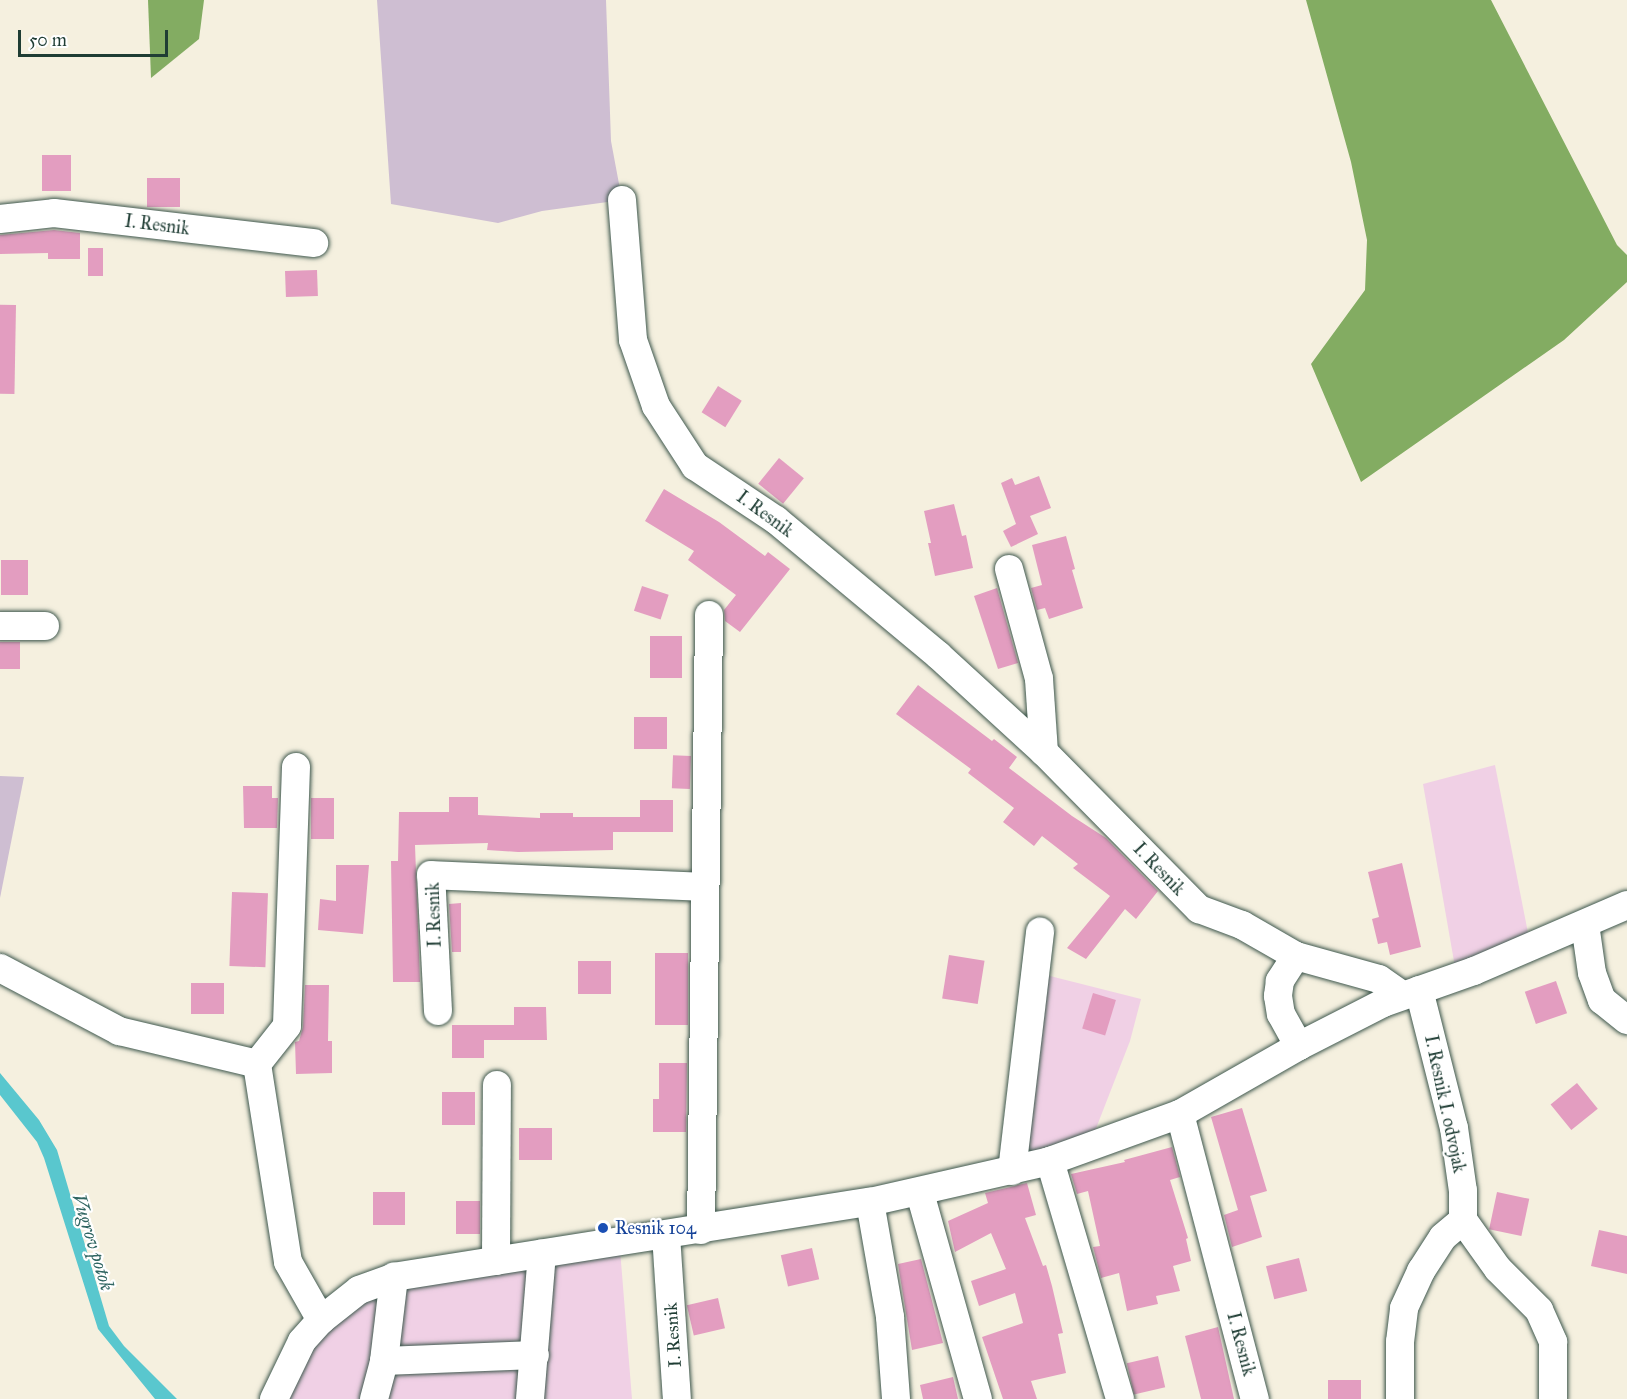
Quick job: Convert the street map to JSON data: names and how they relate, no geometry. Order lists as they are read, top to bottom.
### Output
{
  "streets": {
    "street": ["I. Resnik", "I. Resnik I. odvojak"]
  },
  "crossings": [
    ["I. Resnik", "I. Resnik I. odvojak"]
  ],
  "water": ["Vugrov potok"],
  "places": ["Resnik 104"],
  "scale_bar": "50 m"
}
